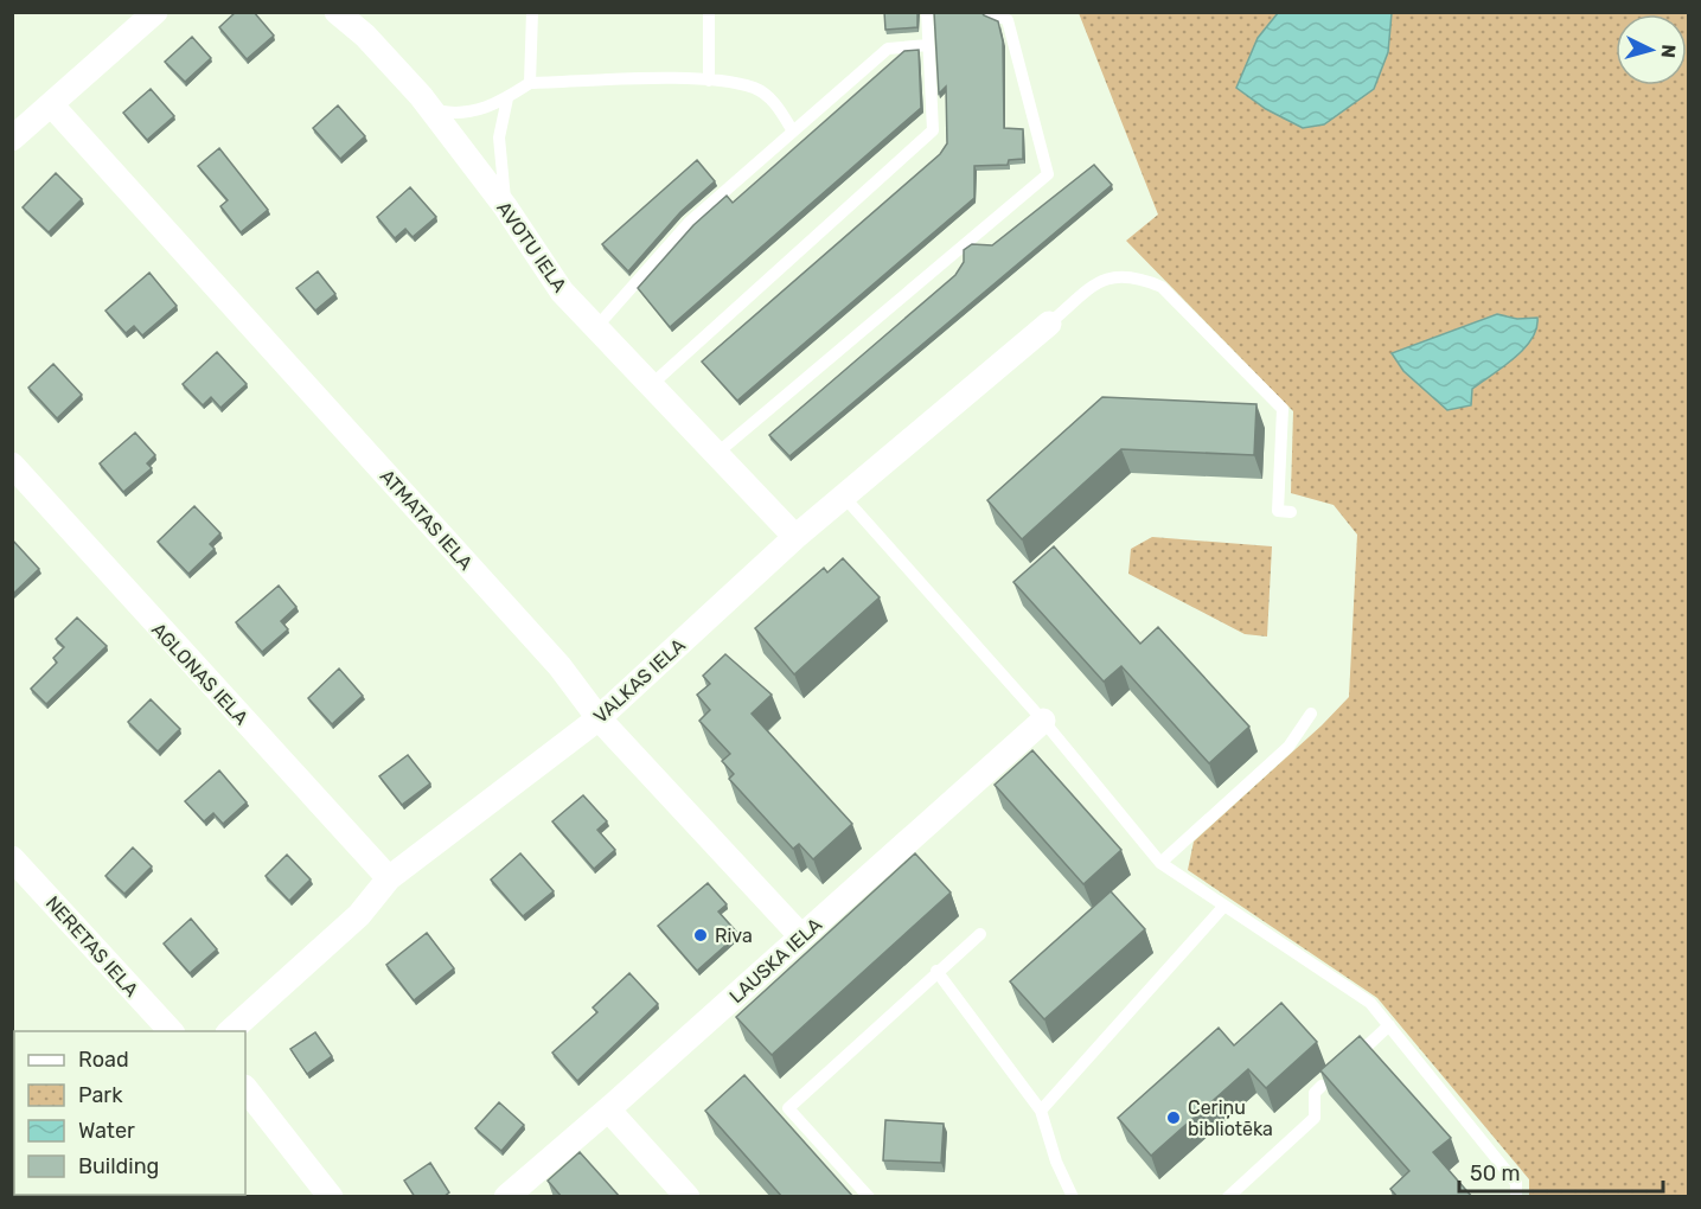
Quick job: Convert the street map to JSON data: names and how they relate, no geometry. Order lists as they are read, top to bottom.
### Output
{
  "streets": {
    "street": [
      "AVOTU IELA",
      "ATMATAS IELA",
      "AGLONAS IELA",
      "VALKAS IELA",
      "NERETAS IELA",
      "LAUSKA IELA"
    ]
  },
  "crossings": [
    ["AVOTU IELA", "VALKAS IELA"],
    ["ATMATAS IELA", "VALKAS IELA"],
    ["ATMATAS IELA", "LAUSKA IELA"],
    ["AGLONAS IELA", "VALKAS IELA"]
  ],
  "places": ["Riva", "Ceriņu bibliotēka"],
  "legend": [
    "Road",
    "Park",
    "Water",
    "Building"
  ],
  "scale_bar": "50 m",
  "north": "right"
}
